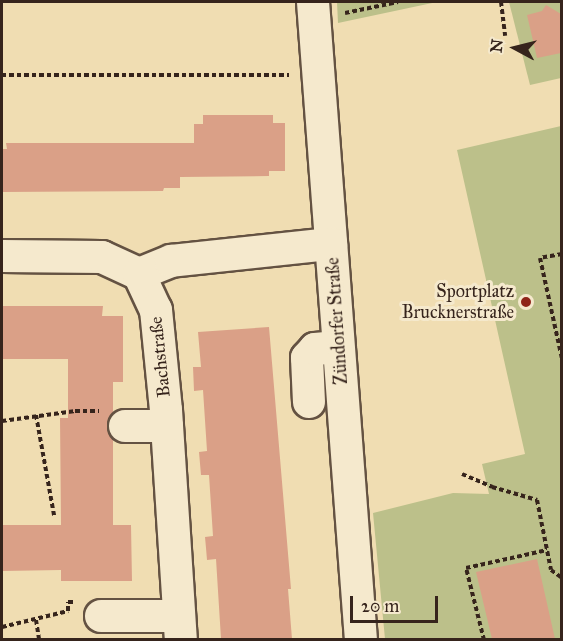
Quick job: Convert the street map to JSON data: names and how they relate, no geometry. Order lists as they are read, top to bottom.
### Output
{
  "streets": {
    "street": ["Zündorfer Straße", "Bachstraße"]
  },
  "places": ["Sportplatz Brucknerstraße"],
  "scale_bar": "20 m",
  "north": "left"
}
